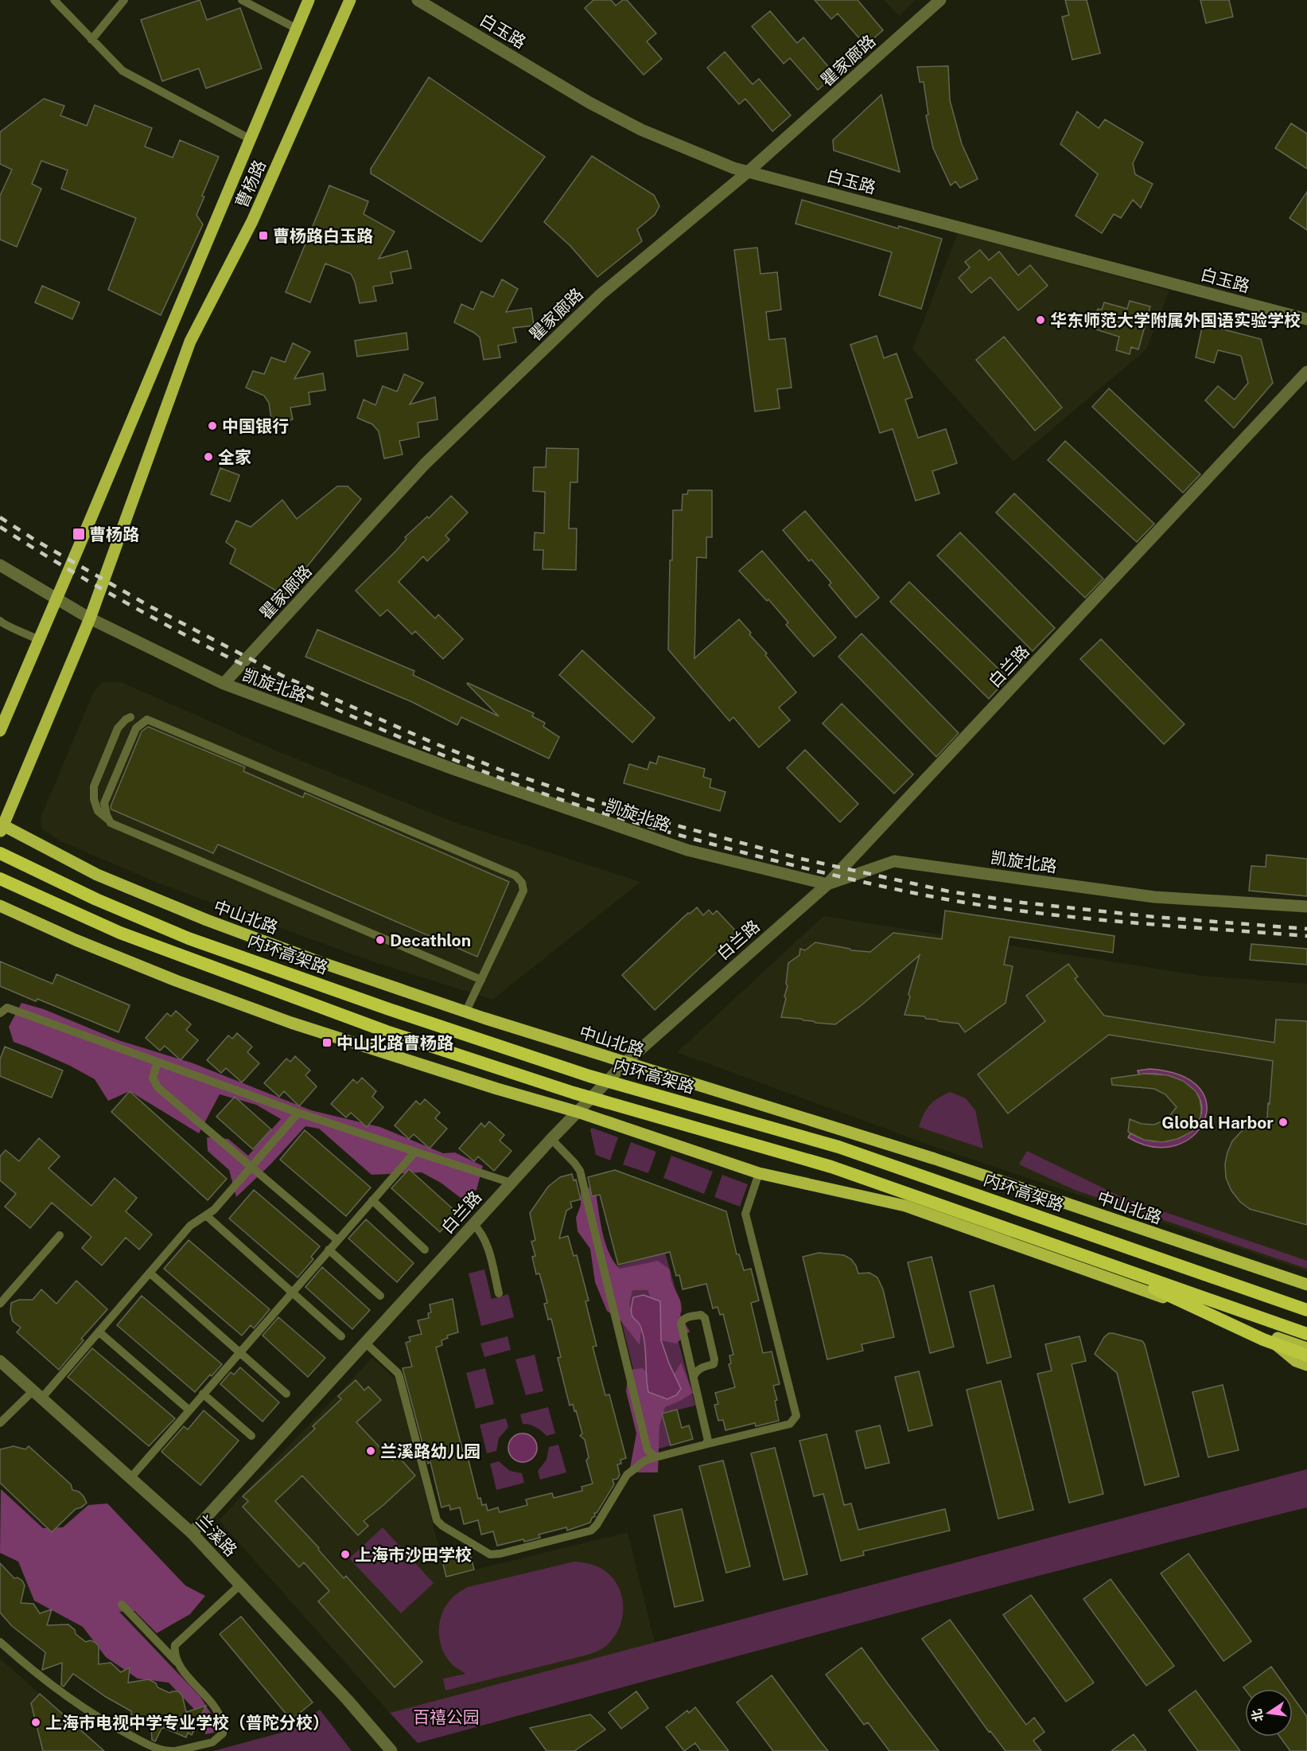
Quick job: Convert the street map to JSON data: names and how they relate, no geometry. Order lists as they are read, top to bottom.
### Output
{
  "streets": {
    "highway": ["内环高架路"],
    "main road": ["曹杨路", "中山北路"],
    "street": [
      "白玉路",
      "瞿家廊路",
      "白兰路",
      "凯旋北路",
      "兰溪路"
    ]
  },
  "crossings": [
    ["白玉路", "瞿家廊路"],
    ["瞿家廊路", "凯旋北路"],
    ["曹杨路", "凯旋北路"],
    ["曹杨路", "中山北路"],
    ["白兰路", "凯旋北路"],
    ["白兰路", "中山北路"],
    ["白兰路", "兰溪路"]
  ],
  "parks": ["百禧公园"],
  "places": {
    "transit": ["曹杨路白玉路", "曹杨路", "中山北路曹杨路"],
    "other": [
      "华东师范大学附属外国语实验学校",
      "中国银行",
      "全家",
      "Decathlon",
      "Global Harbor",
      "兰溪路幼儿园",
      "上海市沙田学校",
      "上海市电视中学专业学校（普陀分校）"
    ]
  },
  "north": "left"
}
